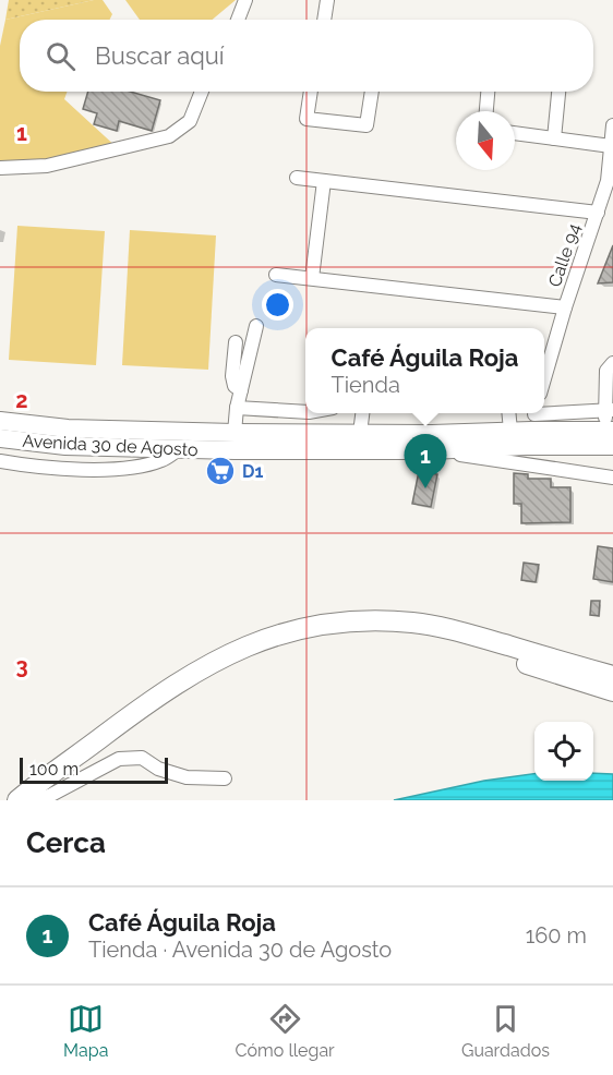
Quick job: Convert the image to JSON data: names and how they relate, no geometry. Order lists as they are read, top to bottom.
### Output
{
  "streets": {
    "main road": ["Avenida 30 de Agosto"],
    "street": ["Calle 94"]
  },
  "places": {
    "supermarket": ["D1"]
  },
  "scale_bar": "100 m",
  "north": "bottom",
  "page": {
    "search": "Buscar aquí",
    "popup": ["Café Águila Roja", "Tienda"],
    "pins": "1",
    "scale": "100 m",
    "heading": "Cerca",
    "list": [
      {
        "mark": "1",
        "name": "Café Águila Roja",
        "note": "Tienda · Avenida 30 de Agosto",
        "value": "160 m"
      }
    ],
    "nav": ["Mapa", "Cómo llegar", "Guardados"]
  },
  "grid": {
    "rows": ["1", "2", "3"]
  }
}
